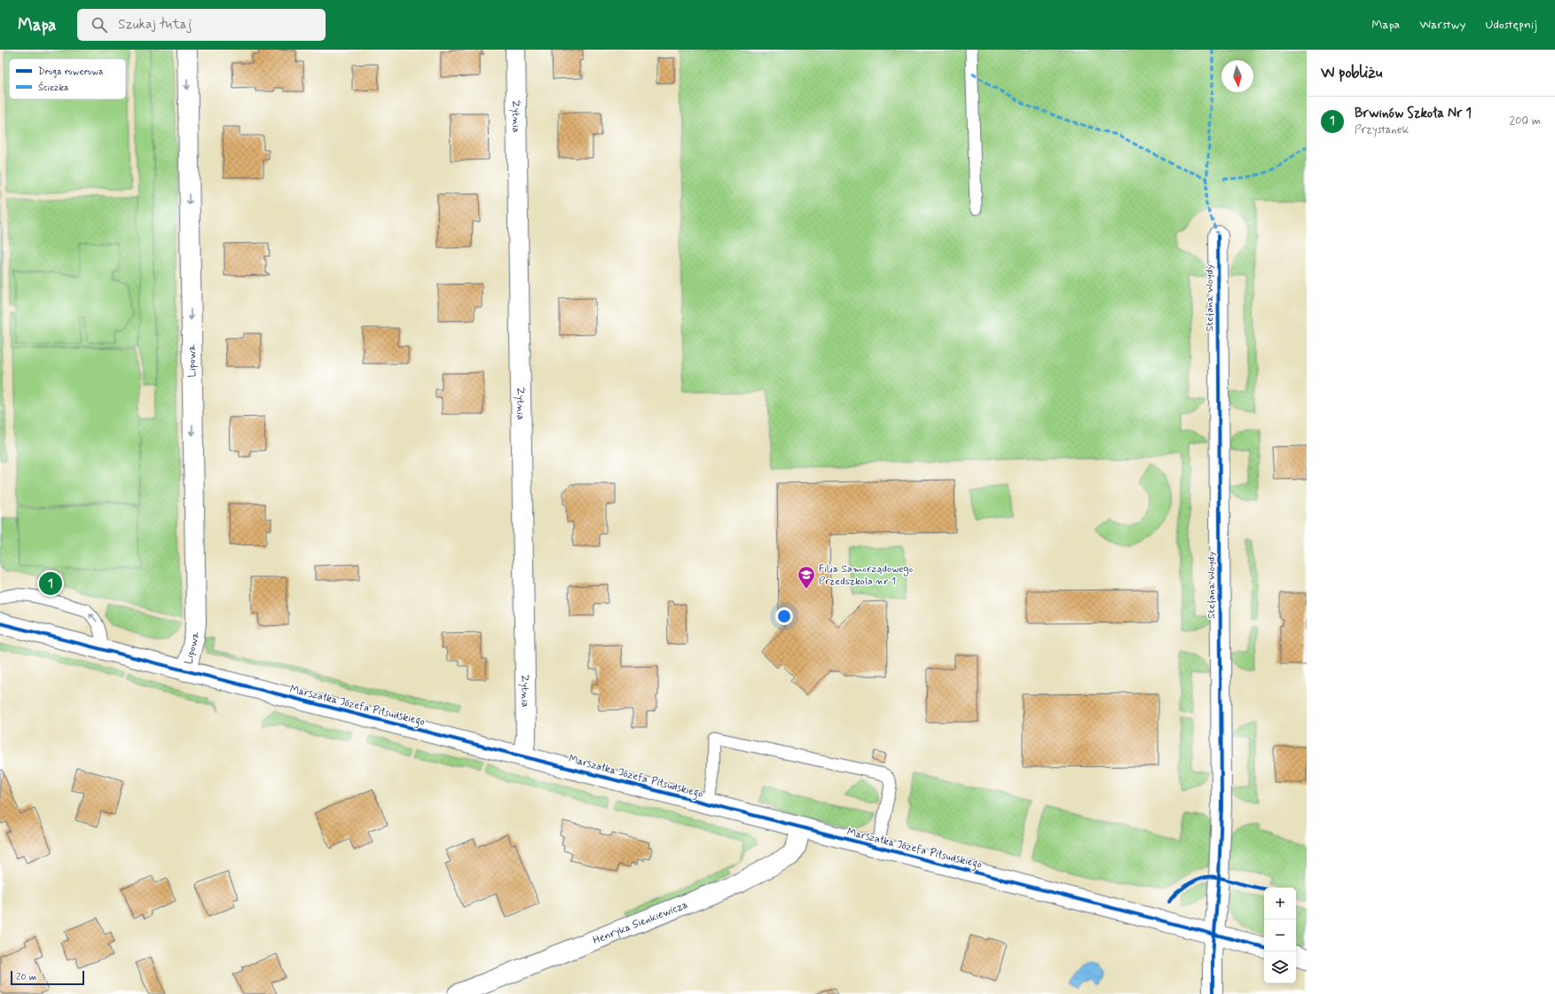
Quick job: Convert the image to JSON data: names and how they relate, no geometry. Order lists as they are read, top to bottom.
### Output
{
  "streets": {
    "street": [
      "Żytnia",
      "Stefana Woydy",
      "Lipowa",
      "Marszałka Józefa Piłsudskiego",
      "Henryka Sienkiewicza"
    ]
  },
  "crossings": [
    ["Żytnia", "Marszałka Józefa Piłsudskiego"],
    ["Stefana Woydy", "Marszałka Józefa Piłsudskiego"],
    ["Lipowa", "Marszałka Józefa Piłsudskiego"],
    ["Marszałka Józefa Piłsudskiego", "Henryka Sienkiewicza"]
  ],
  "one_way": ["Lipowa"],
  "places": {
    "school or university": ["Filia Samorządowego Przedszkola nr 1"]
  },
  "legend": ["Droga rowerowa", "Ścieżka"],
  "scale_bar": "20 m",
  "north": "bottom",
  "page": {
    "header": "Mapa",
    "search": "Szukaj tutaj",
    "nav": ["Mapa", "Warstwy", "Udostępnij"],
    "heading": "W pobliżu",
    "list": [
      {
        "mark": "1",
        "name": "Brwinów Szkoła Nr 1",
        "note": "Przystanek",
        "value": "200 m"
      }
    ],
    "pins": "1",
    "map_buttons": ["+", "−"],
    "scale": "20 m"
  }
}
